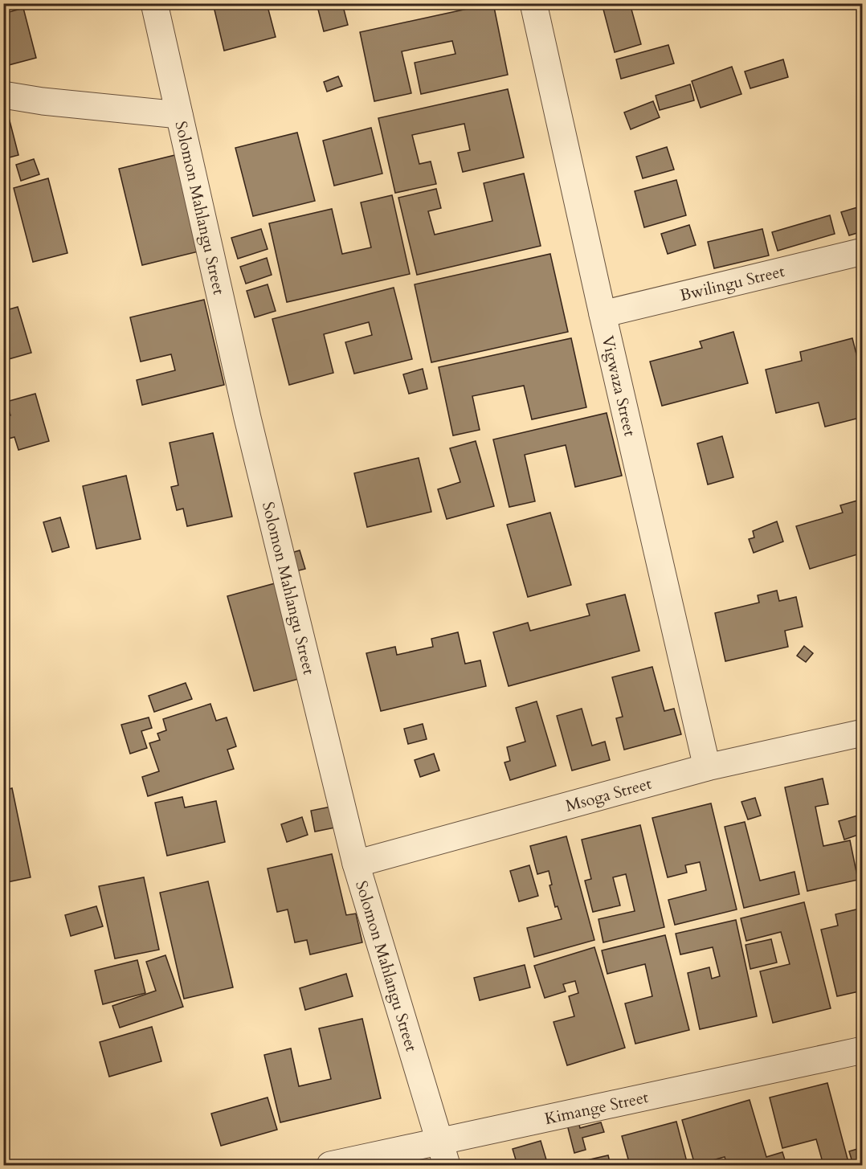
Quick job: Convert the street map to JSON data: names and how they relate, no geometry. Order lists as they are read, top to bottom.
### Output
{
  "streets": {
    "street": [
      "Solomon Mahlangu Street",
      "Bwilingu Street",
      "Vigwaza Street",
      "Msoga Street",
      "Kimange Street"
    ]
  },
  "crossings": [
    ["Solomon Mahlangu Street", "Msoga Street"],
    ["Solomon Mahlangu Street", "Kimange Street"],
    ["Bwilingu Street", "Vigwaza Street"],
    ["Vigwaza Street", "Msoga Street"]
  ]
}
